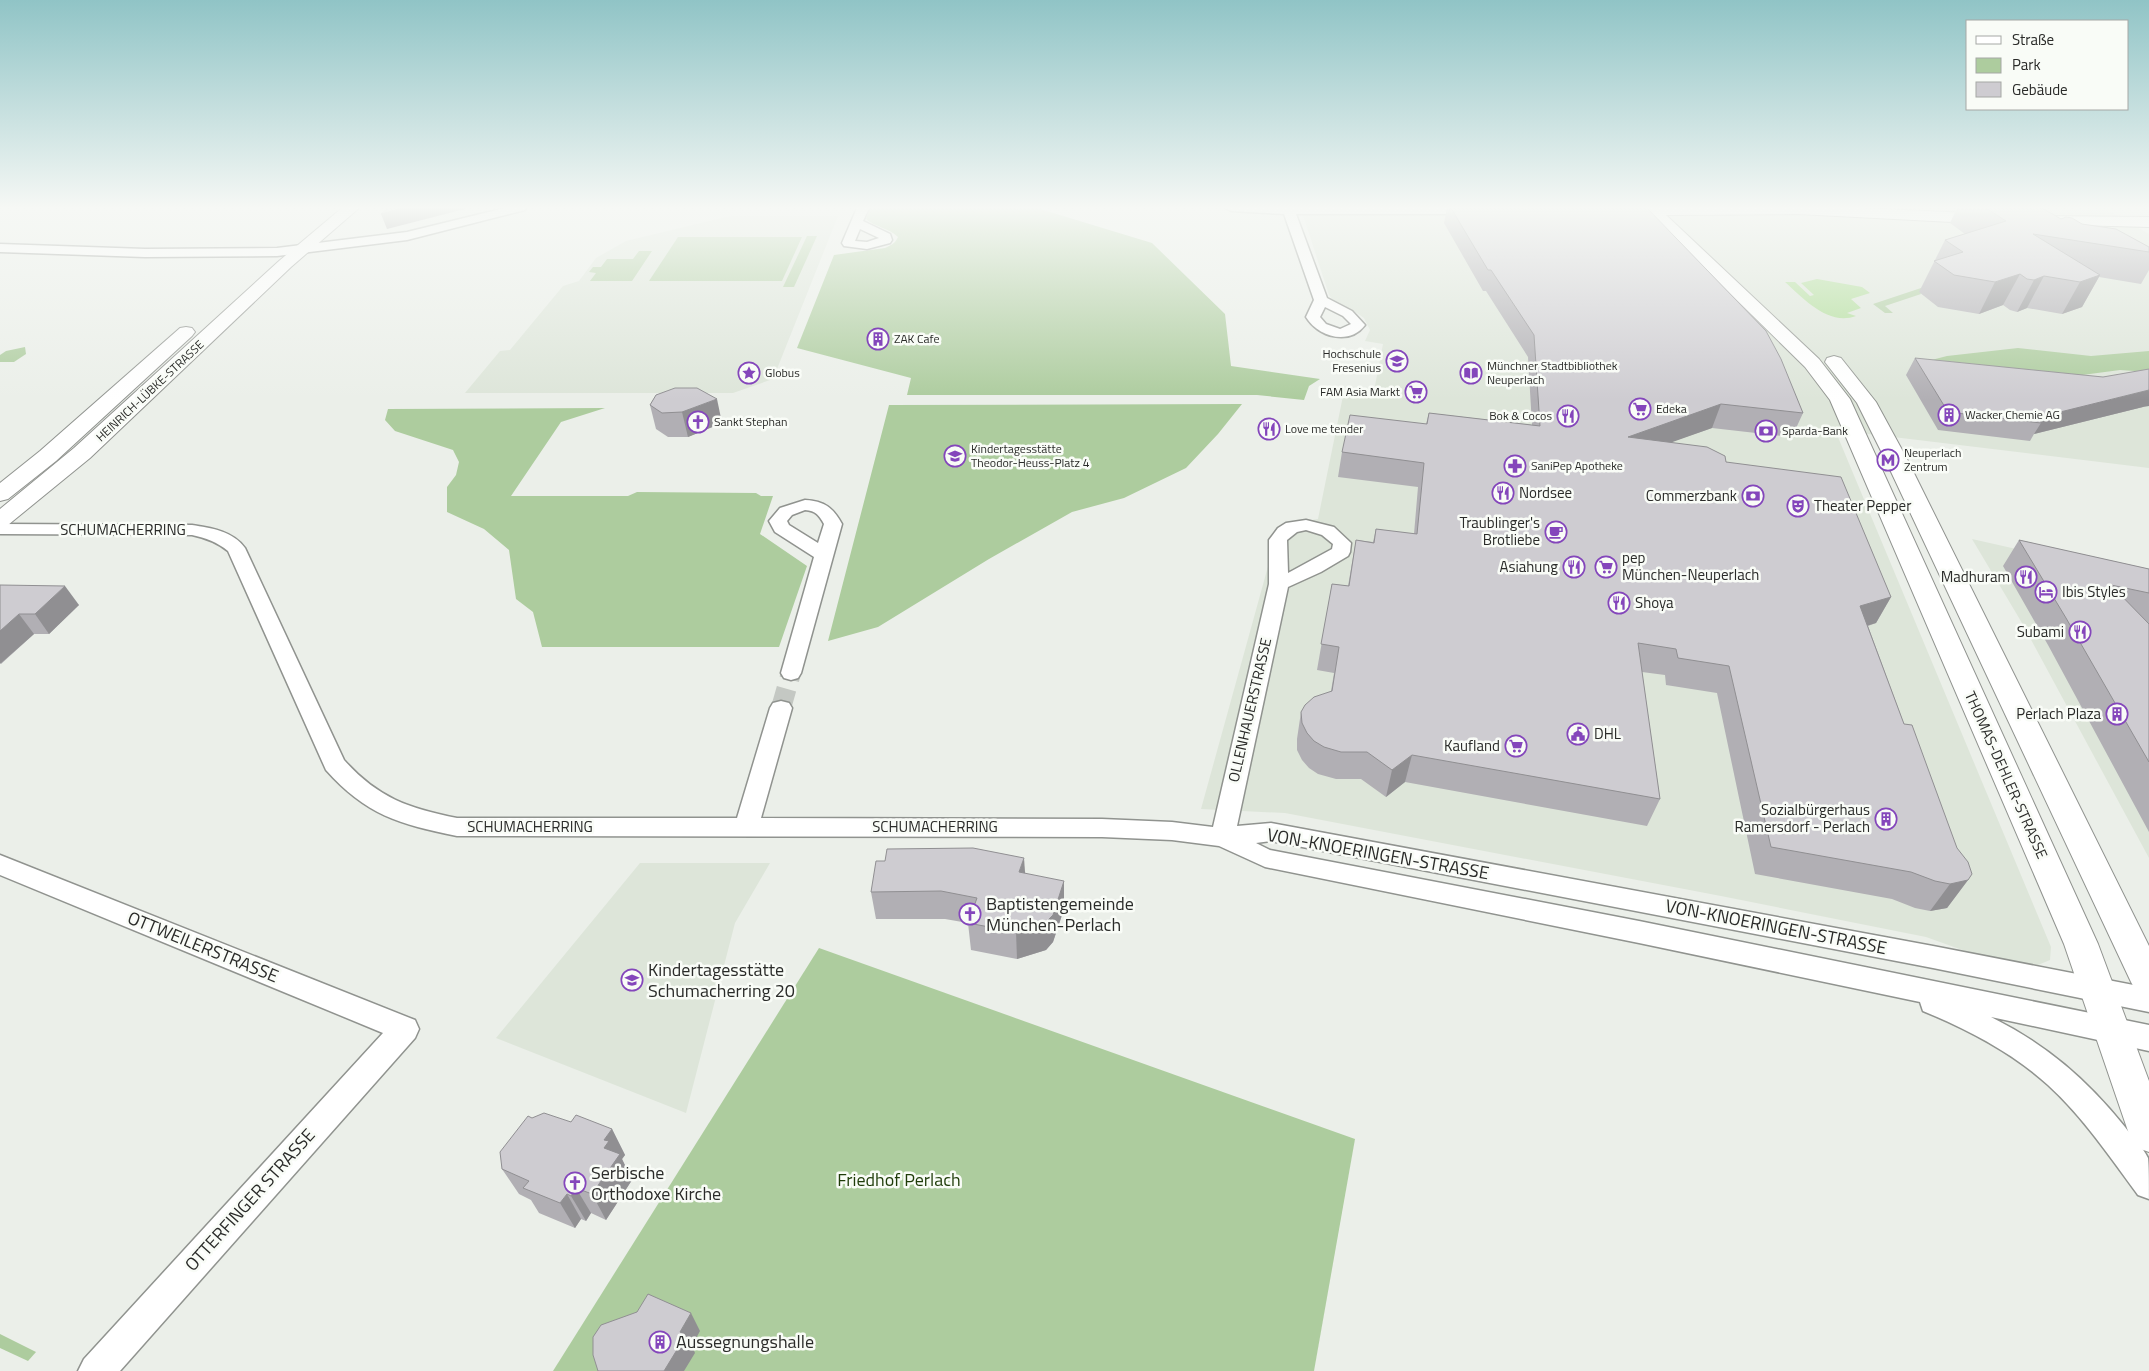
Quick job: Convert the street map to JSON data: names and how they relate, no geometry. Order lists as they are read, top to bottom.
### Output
{
  "streets": {
    "main road": ["HEINRICH-LÜBKE-STRASSE", "THOMAS-DEHLER-STRASSE"],
    "street": [
      "SCHUMACHERRING",
      "OLLENHAUERSTRASSE",
      "VON-KNOERINGEN-STRASSE",
      "OTTWEILERSTRASSE",
      "OTTERFINGER STRASSE"
    ]
  },
  "crossings": [
    ["SCHUMACHERRING", "OLLENHAUERSTRASSE"],
    ["SCHUMACHERRING", "VON-KNOERINGEN-STRASSE"],
    ["OLLENHAUERSTRASSE", "VON-KNOERINGEN-STRASSE"],
    ["THOMAS-DEHLER-STRASSE", "VON-KNOERINGEN-STRASSE"],
    ["OTTWEILERSTRASSE", "OTTERFINGER STRASSE"]
  ],
  "parks": ["Friedhof Perlach"],
  "places": {
    "building": [
      "ZAK Cafe",
      "Wacker Chemie AG",
      "Perlach Plaza",
      "Sozialbürgerhaus Ramersdorf - Perlach",
      "Aussegnungshalle"
    ],
    "school or university": ["Hochschule Fresenius", "Kindertagesstätte Theodor-Heuss-Platz 4", "Kindertagesstätte Schumacherring 20"],
    "place": ["Globus"],
    "library": ["Münchner Stadtbibliothek Neuperlach"],
    "supermarket": [
      "FAM Asia Markt",
      "Edeka",
      "pep München-Neuperlach",
      "Kaufland"
    ],
    "restaurant": [
      "Bok & Cocos",
      "Love me tender",
      "Nordsee",
      "Asiahung",
      "Madhuram",
      "Shoya",
      "Subami"
    ],
    "church": ["Sankt Stephan", "Baptistengemeinde München-Perlach", "Serbische Orthodoxe Kirche"],
    "bank": ["Sparda-Bank", "Commerzbank"],
    "metro station": ["Neuperlach Zentrum"],
    "pharmacy": ["SaniPep Apotheke"],
    "theatre": ["Theater Pepper"],
    "cafe": ["Traublinger's Brotliebe"],
    "hotel": ["Ibis Styles"],
    "public building": ["DHL"]
  },
  "legend": ["Straße", "Park", "Gebäude"]
}
